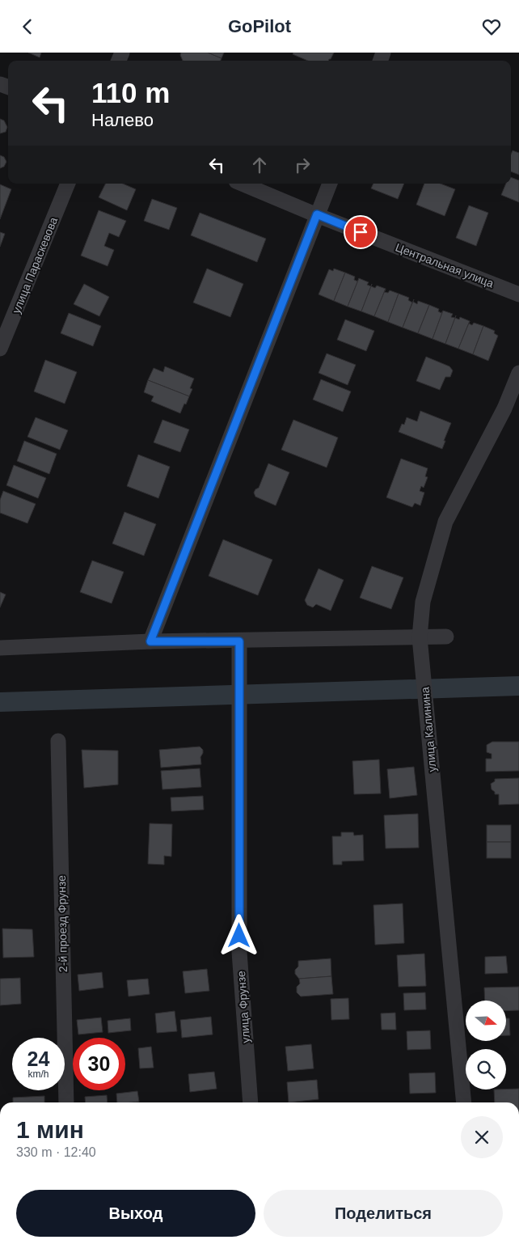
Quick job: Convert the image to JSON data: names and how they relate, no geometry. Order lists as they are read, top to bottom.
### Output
{
  "streets": {
    "street": [
      "улица Параскевова",
      "Центральная улица",
      "улица Калинина",
      "2-й проезд Фрунзе",
      "улица Фрунзе"
    ]
  },
  "north": "right",
  "page": {
    "header": "GoPilot",
    "turn": ["110 m", "Налево"],
    "speed": "24 km/h",
    "limit": "30",
    "heading": ["1 мин", "330 m · 12:40"],
    "buttons": ["Выход", "Поделиться"]
  }
}
